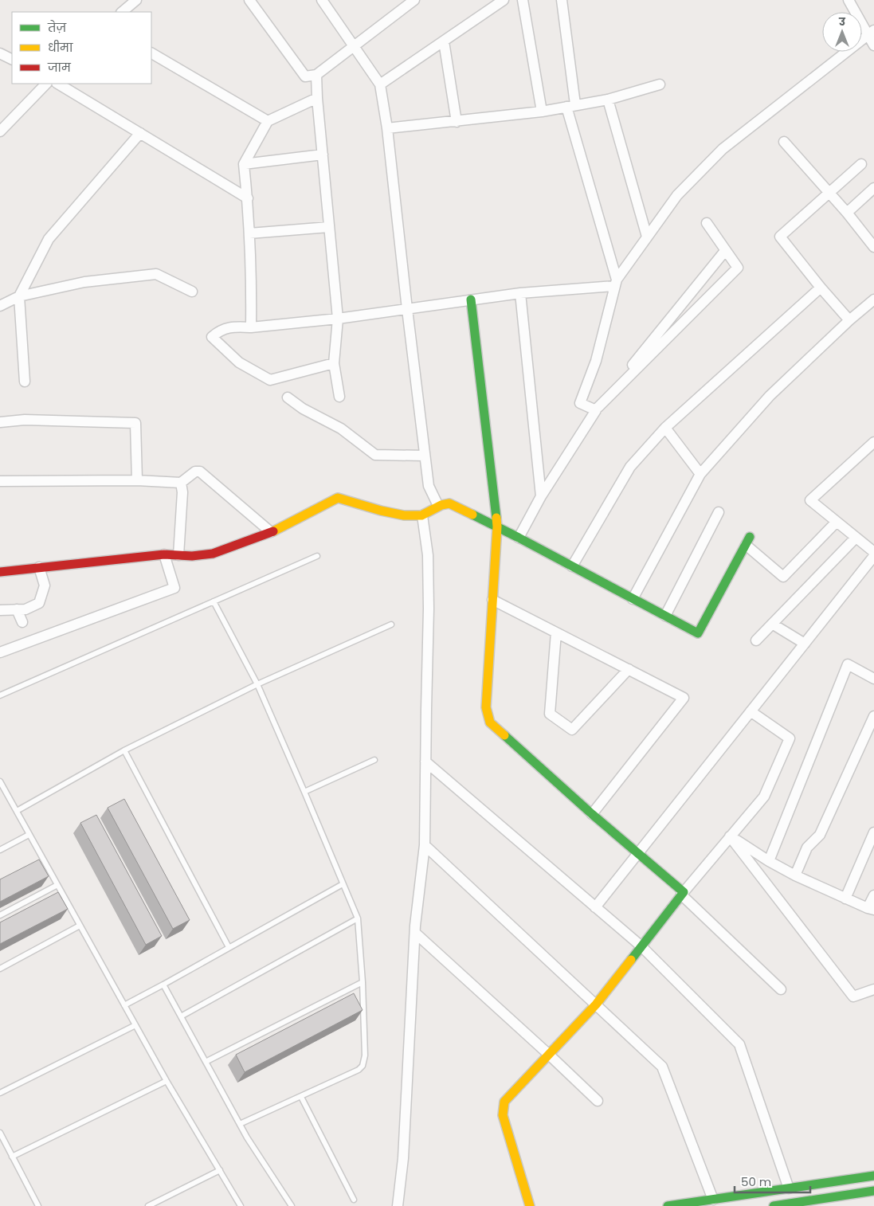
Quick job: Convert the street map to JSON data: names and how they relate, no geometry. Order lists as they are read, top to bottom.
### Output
{
  "legend": ["तेज़", "धीमा", "जाम"],
  "scale_bar": "50 m",
  "north": "top"
}
